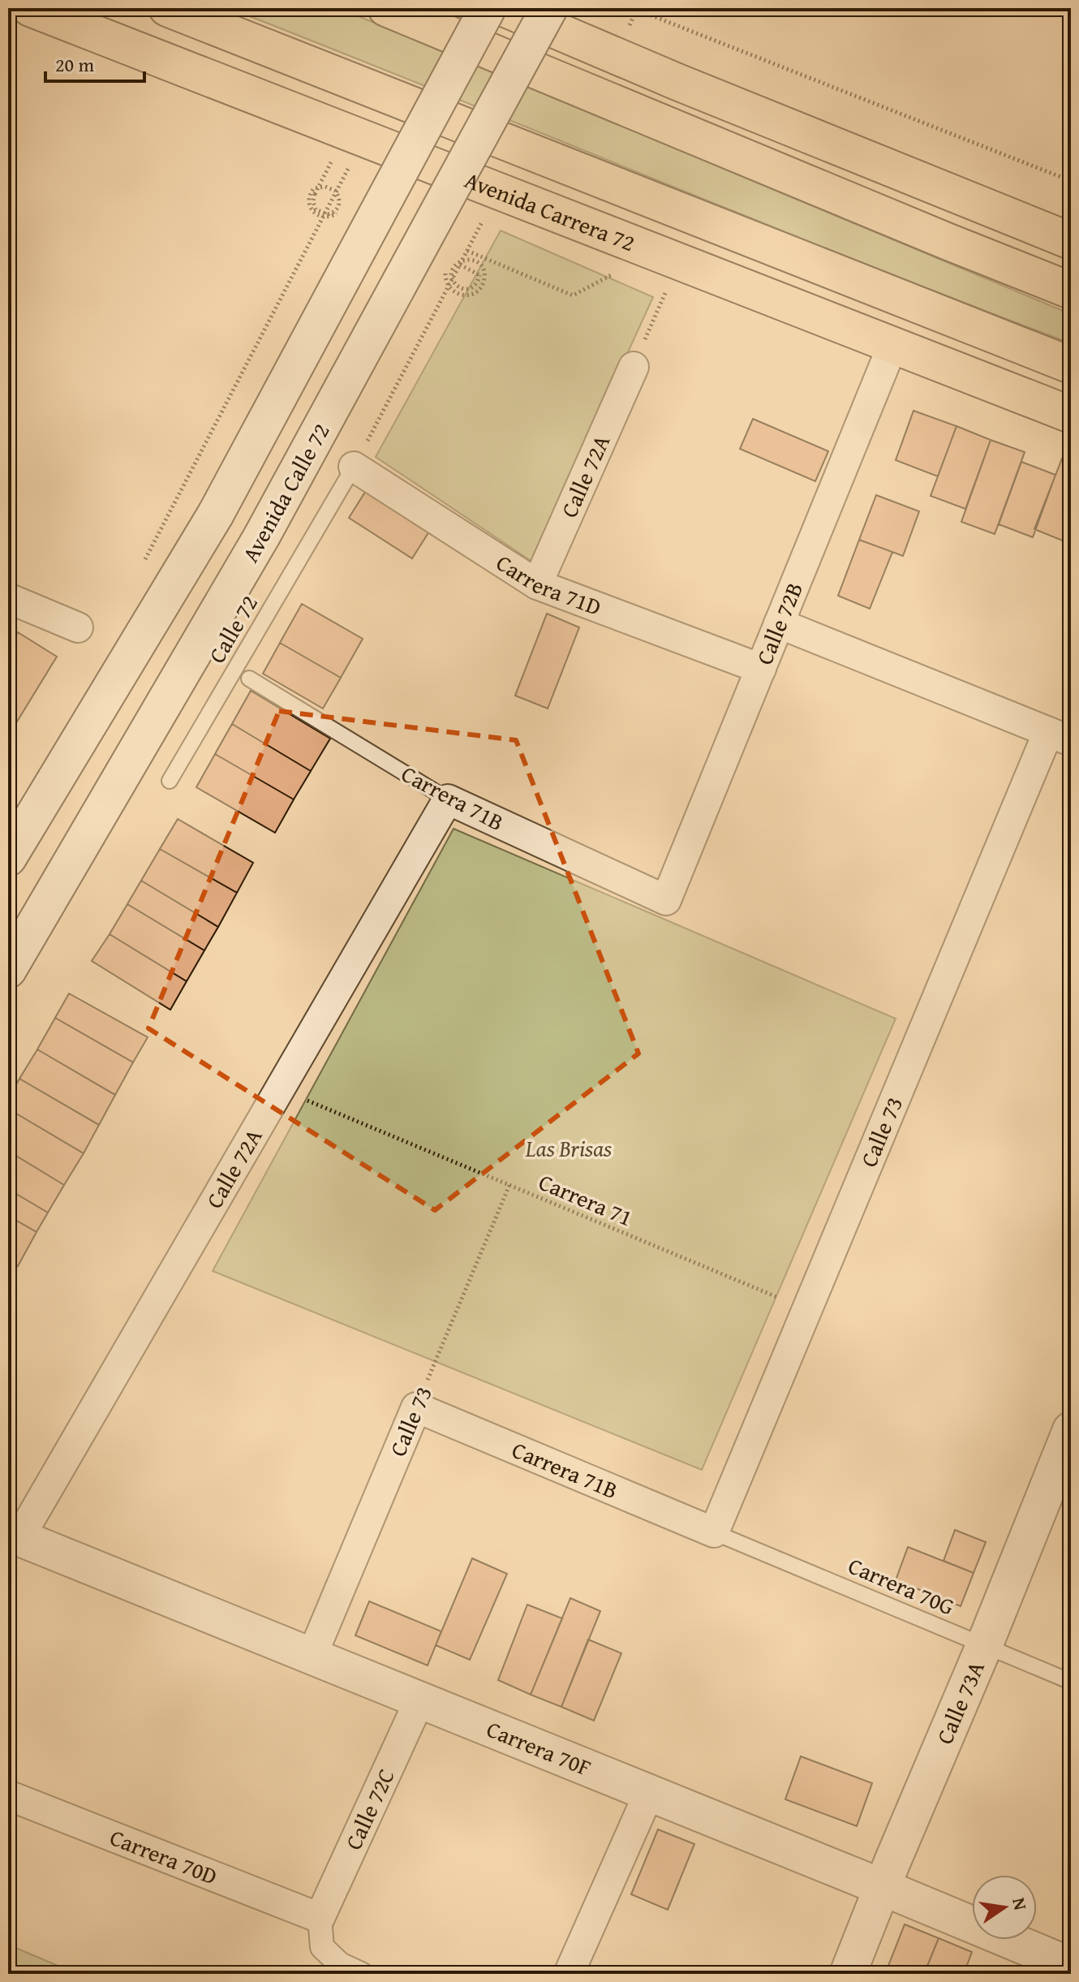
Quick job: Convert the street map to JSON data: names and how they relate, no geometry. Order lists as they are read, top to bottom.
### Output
{
  "streets": {
    "highway": ["Avenida Carrera 72"],
    "main road": ["Avenida Calle 72", "Calle 73A", "Carrera 70F"],
    "street": [
      "Calle 72A",
      "Carrera 71D",
      "Calle 72B",
      "Carrera 71B",
      "Calle 73",
      "Calle 72C",
      "Carrera 70D"
    ],
    "lane": ["Calle 72", "Carrera 70G"],
    "path": ["Carrera 71"]
  },
  "crossings": [
    ["Avenida Carrera 72", "Calle 72B"],
    ["Calle 72A", "Carrera 71D"],
    ["Calle 72A", "Carrera 71B"],
    ["Calle 72A", "Carrera 71"],
    ["Calle 72A", "Carrera 70F"],
    ["Carrera 71D", "Calle 72B"],
    ["Carrera 71D", "Calle 72"],
    ["Calle 72B", "Carrera 71B"],
    ["Carrera 71B", "Calle 73"],
    ["Carrera 71B", "Carrera 70G"],
    ["Calle 73", "Carrera 71"],
    ["Calle 73", "Carrera 70G"],
    ["Calle 73", "Carrera 70F"],
    ["Carrera 70G", "Calle 73A"],
    ["Calle 73A", "Carrera 70F"],
    ["Carrera 70F", "Calle 72C"],
    ["Calle 72C", "Carrera 70D"]
  ],
  "parks": ["Las Brisas"],
  "scale_bar": "20 m",
  "north": "right"
}
